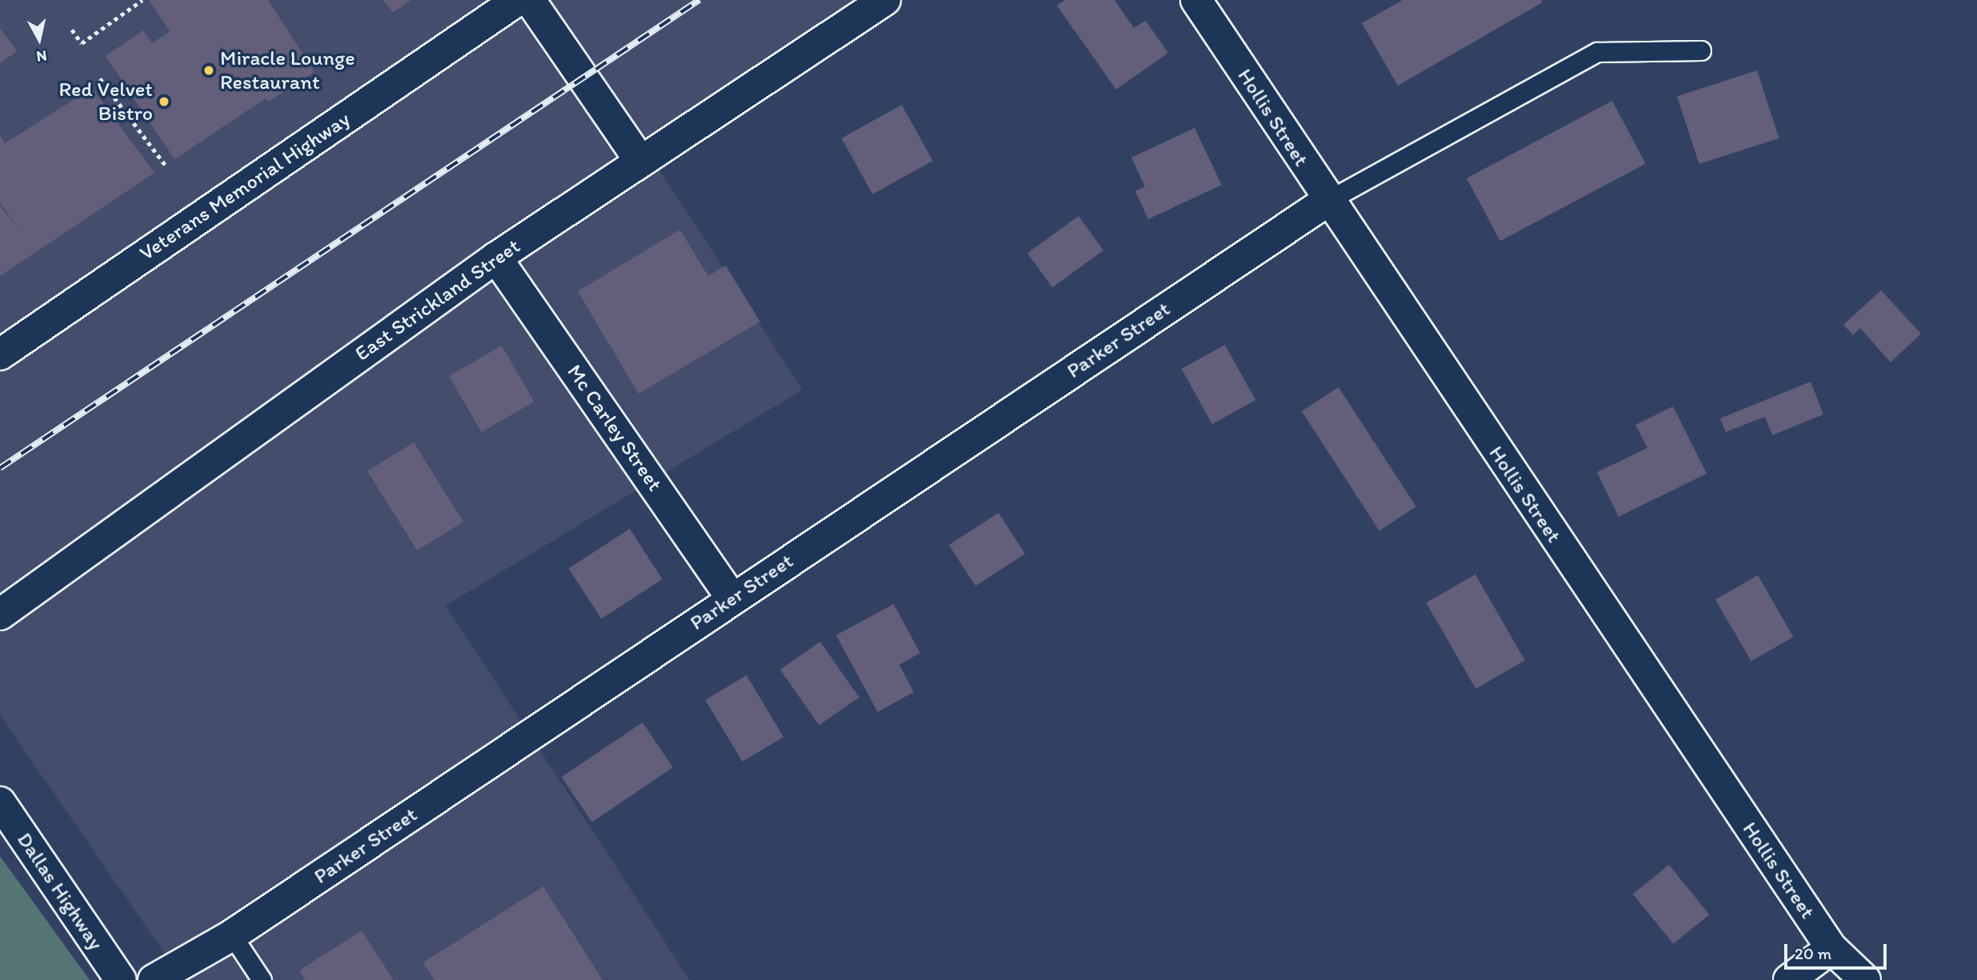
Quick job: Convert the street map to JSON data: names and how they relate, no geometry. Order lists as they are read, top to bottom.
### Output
{
  "streets": {
    "street": [
      "Hollis Street",
      "Veterans Memorial Highway",
      "East Strickland Street",
      "Parker Street",
      "Mc Carley Street",
      "Dallas Highway"
    ]
  },
  "crossings": [
    ["Hollis Street", "Parker Street"],
    ["East Strickland Street", "Mc Carley Street"],
    ["Parker Street", "Mc Carley Street"]
  ],
  "places": ["Miracle Lounge Restaurant", "Red Velvet Bistro"],
  "scale_bar": "20 m",
  "north": "bottom"
}
